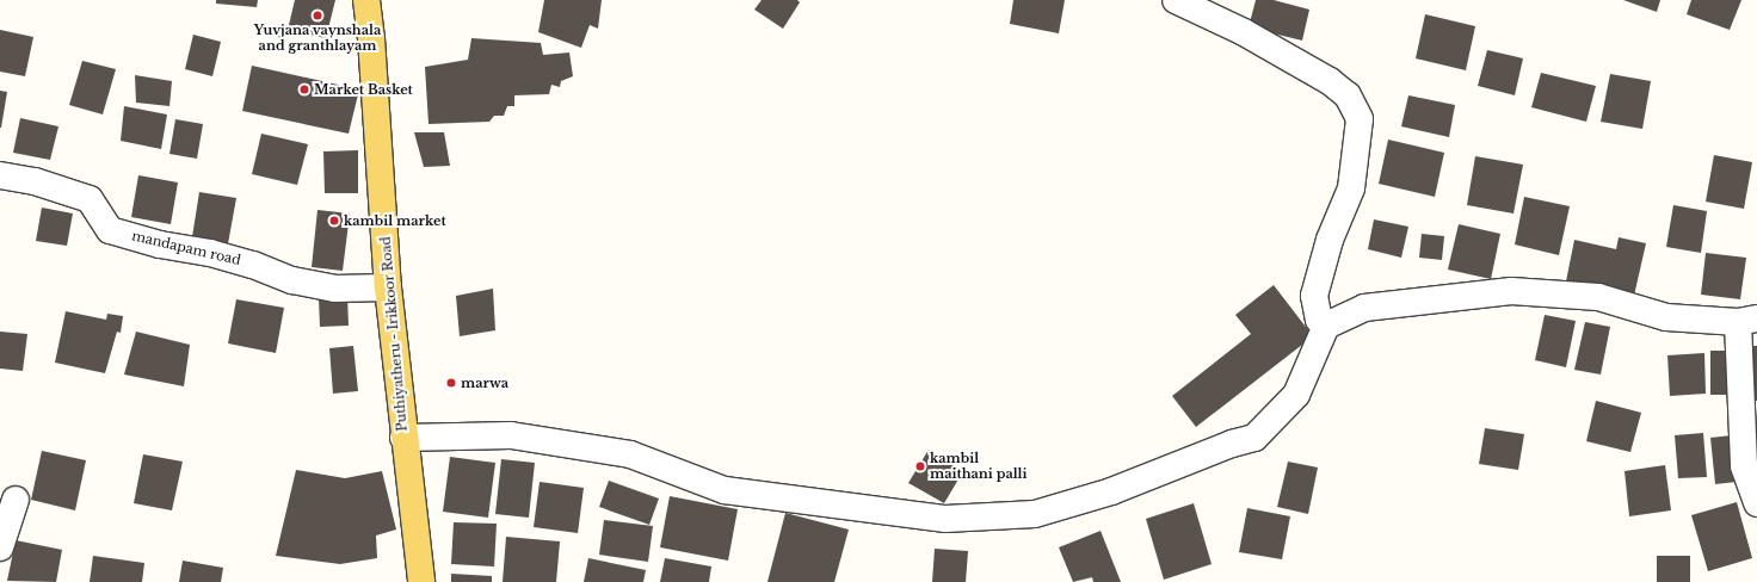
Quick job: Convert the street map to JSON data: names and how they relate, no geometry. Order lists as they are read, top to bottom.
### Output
{
  "streets": {
    "main road": ["Puthiyatheru - Irikkoor Road"],
    "street": ["mandapam road"]
  },
  "crossings": [
    ["mandapam road", "Puthiyatheru - Irikkoor Road"]
  ],
  "places": [
    "Yuvjana vaynshala and granthlayam",
    "Market Basket",
    "kambil market",
    "marwa",
    "kambil maithani palli"
  ]
}
